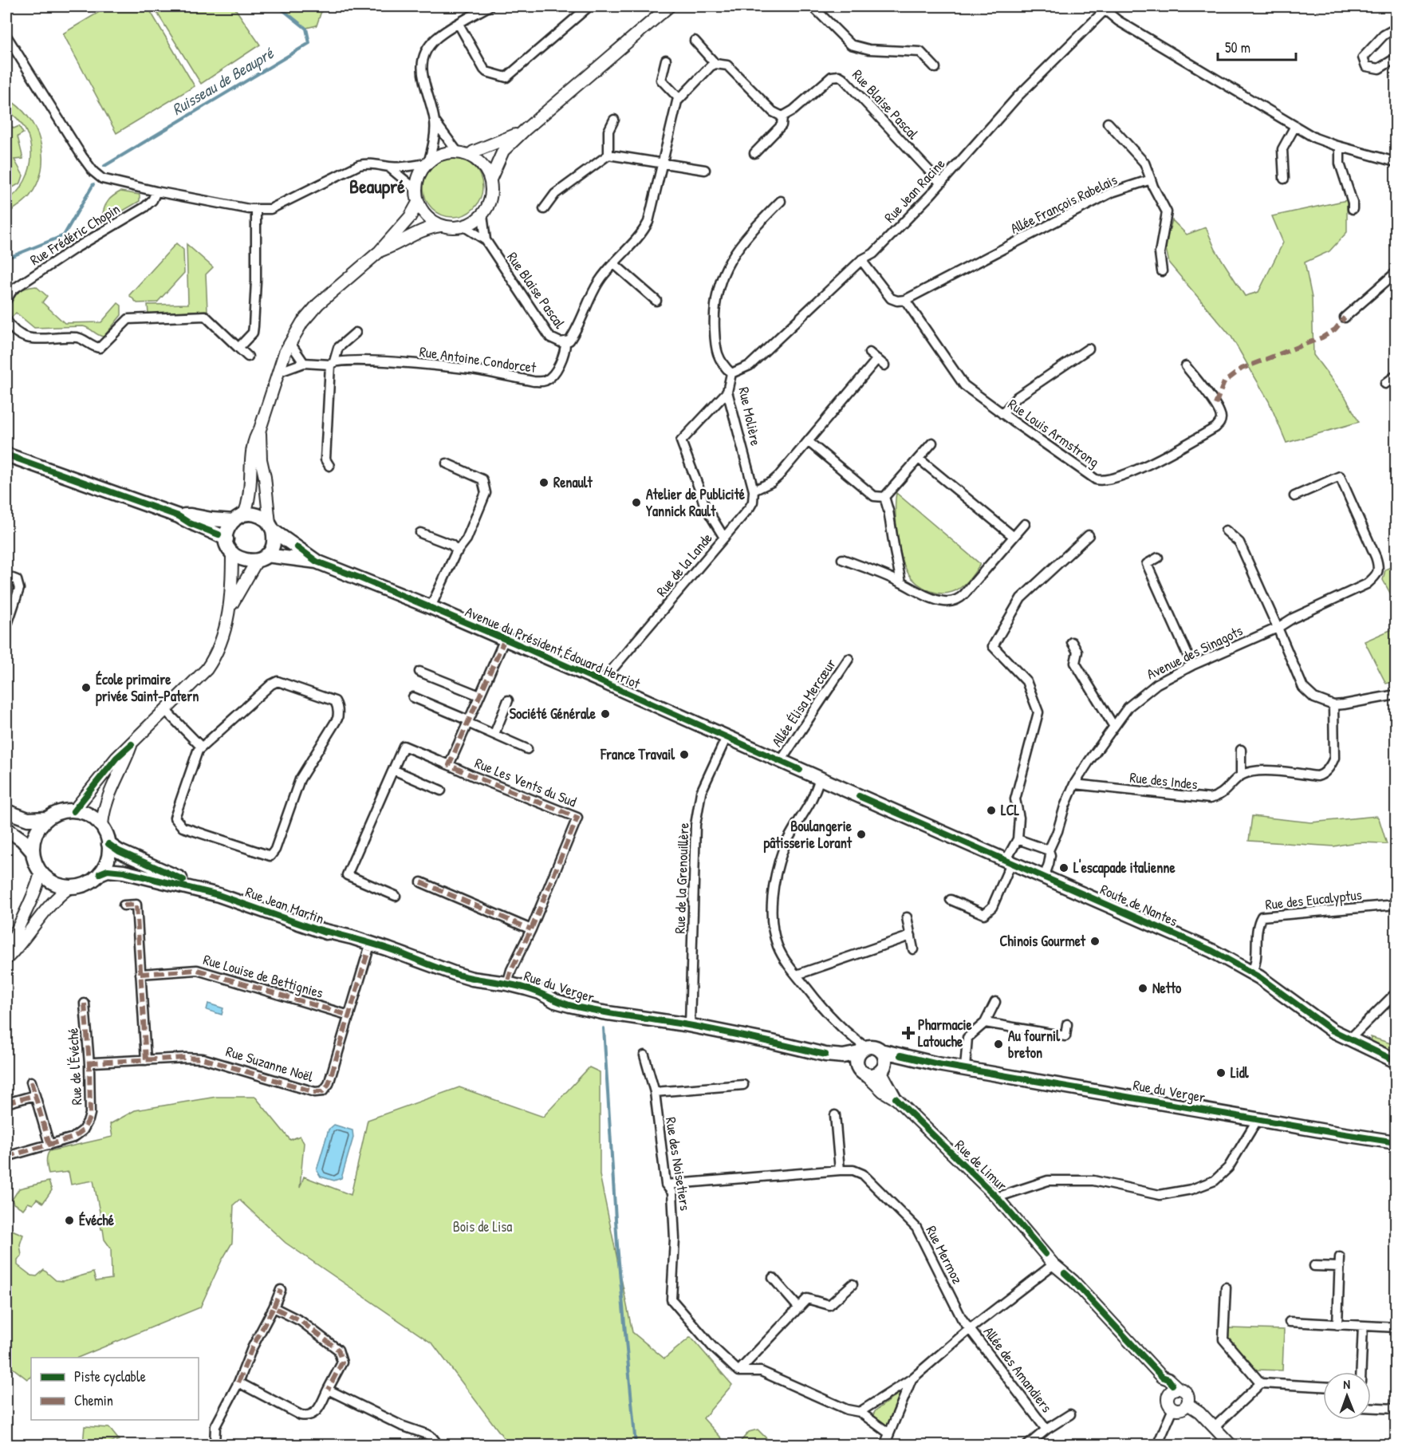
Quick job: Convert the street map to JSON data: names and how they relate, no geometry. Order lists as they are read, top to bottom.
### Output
{
  "streets": {
    "main road": [
      "Avenue du Président Édouard Herriot",
      "Rue Jean Martin",
      "Route de Nantes",
      "Rue du Verger"
    ],
    "street": [
      "Rue Blaise Pascal",
      "Rue Jean Racine",
      "Allée François Rabelais",
      "Rue Frédéric Chopin",
      "Rue Antoine Condorcet",
      "Rue Molière",
      "Rue Louis Armstrong",
      "Rue de la Lande",
      "Avenue des Sinagots",
      "Allée Élisa Mercœur",
      "Rue des Indes",
      "Rue Les Vents du Sud",
      "Rue de la Grenouillère",
      "Rue des Eucalyptus",
      "Rue Louise de Bettignies",
      "Rue Suzanne Noël",
      "Rue de l'Évéché",
      "Rue des Noisetiers",
      "Rue de Limur",
      "Rue Mermoz",
      "Allée des Amandiers"
    ]
  },
  "crossings": [
    ["Rue Blaise Pascal", "Rue Jean Racine"],
    ["Rue Blaise Pascal", "Rue Antoine Condorcet"],
    ["Rue Jean Racine", "Rue Molière"],
    ["Allée François Rabelais", "Rue Louis Armstrong"],
    ["Rue Molière", "Rue de la Lande"],
    ["Rue de la Lande", "Avenue du Président Édouard Herriot"],
    ["Avenue du Président Édouard Herriot", "Allée Élisa Mercœur"],
    ["Avenue du Président Édouard Herriot", "Rue de la Grenouillère"],
    ["Avenue du Président Édouard Herriot", "Route de Nantes"],
    ["Avenue des Sinagots", "Rue des Indes"],
    ["Avenue des Sinagots", "Route de Nantes"],
    ["Rue Les Vents du Sud", "Rue du Verger"],
    ["Rue de la Grenouillère", "Rue du Verger"],
    ["Rue des Eucalyptus", "Route de Nantes"],
    ["Rue Jean Martin", "Rue du Verger"],
    ["Rue Jean Martin", "Rue Suzanne Noël"],
    ["Rue Louise de Bettignies", "Rue Suzanne Noël"],
    ["Rue du Verger", "Rue de Limur"],
    ["Rue Suzanne Noël", "Rue de l'Évéché"],
    ["Rue des Noisetiers", "Rue Mermoz"],
    ["Rue Mermoz", "Allée des Amandiers"]
  ],
  "districts": ["Beaupré"],
  "water": ["Ruisseau de Beaupré"],
  "parks": ["Bois de Lisa"],
  "places": {
    "other": [
      "Renault",
      "Atelier de Publicité Yannick Rault",
      "École primaire privée Saint-Patern",
      "Société Générale",
      "France Travail",
      "LCL",
      "Boulangerie pâtisserie Lorant",
      "L'escapade italienne",
      "Chinois Gourmet",
      "Netto",
      "Au fournil breton",
      "Lidl",
      "Évéché"
    ],
    "health": ["Pharmacie Latouche"]
  },
  "legend": ["Piste cyclable", "Chemin"],
  "scale_bar": "50 m",
  "north": "top"
}
